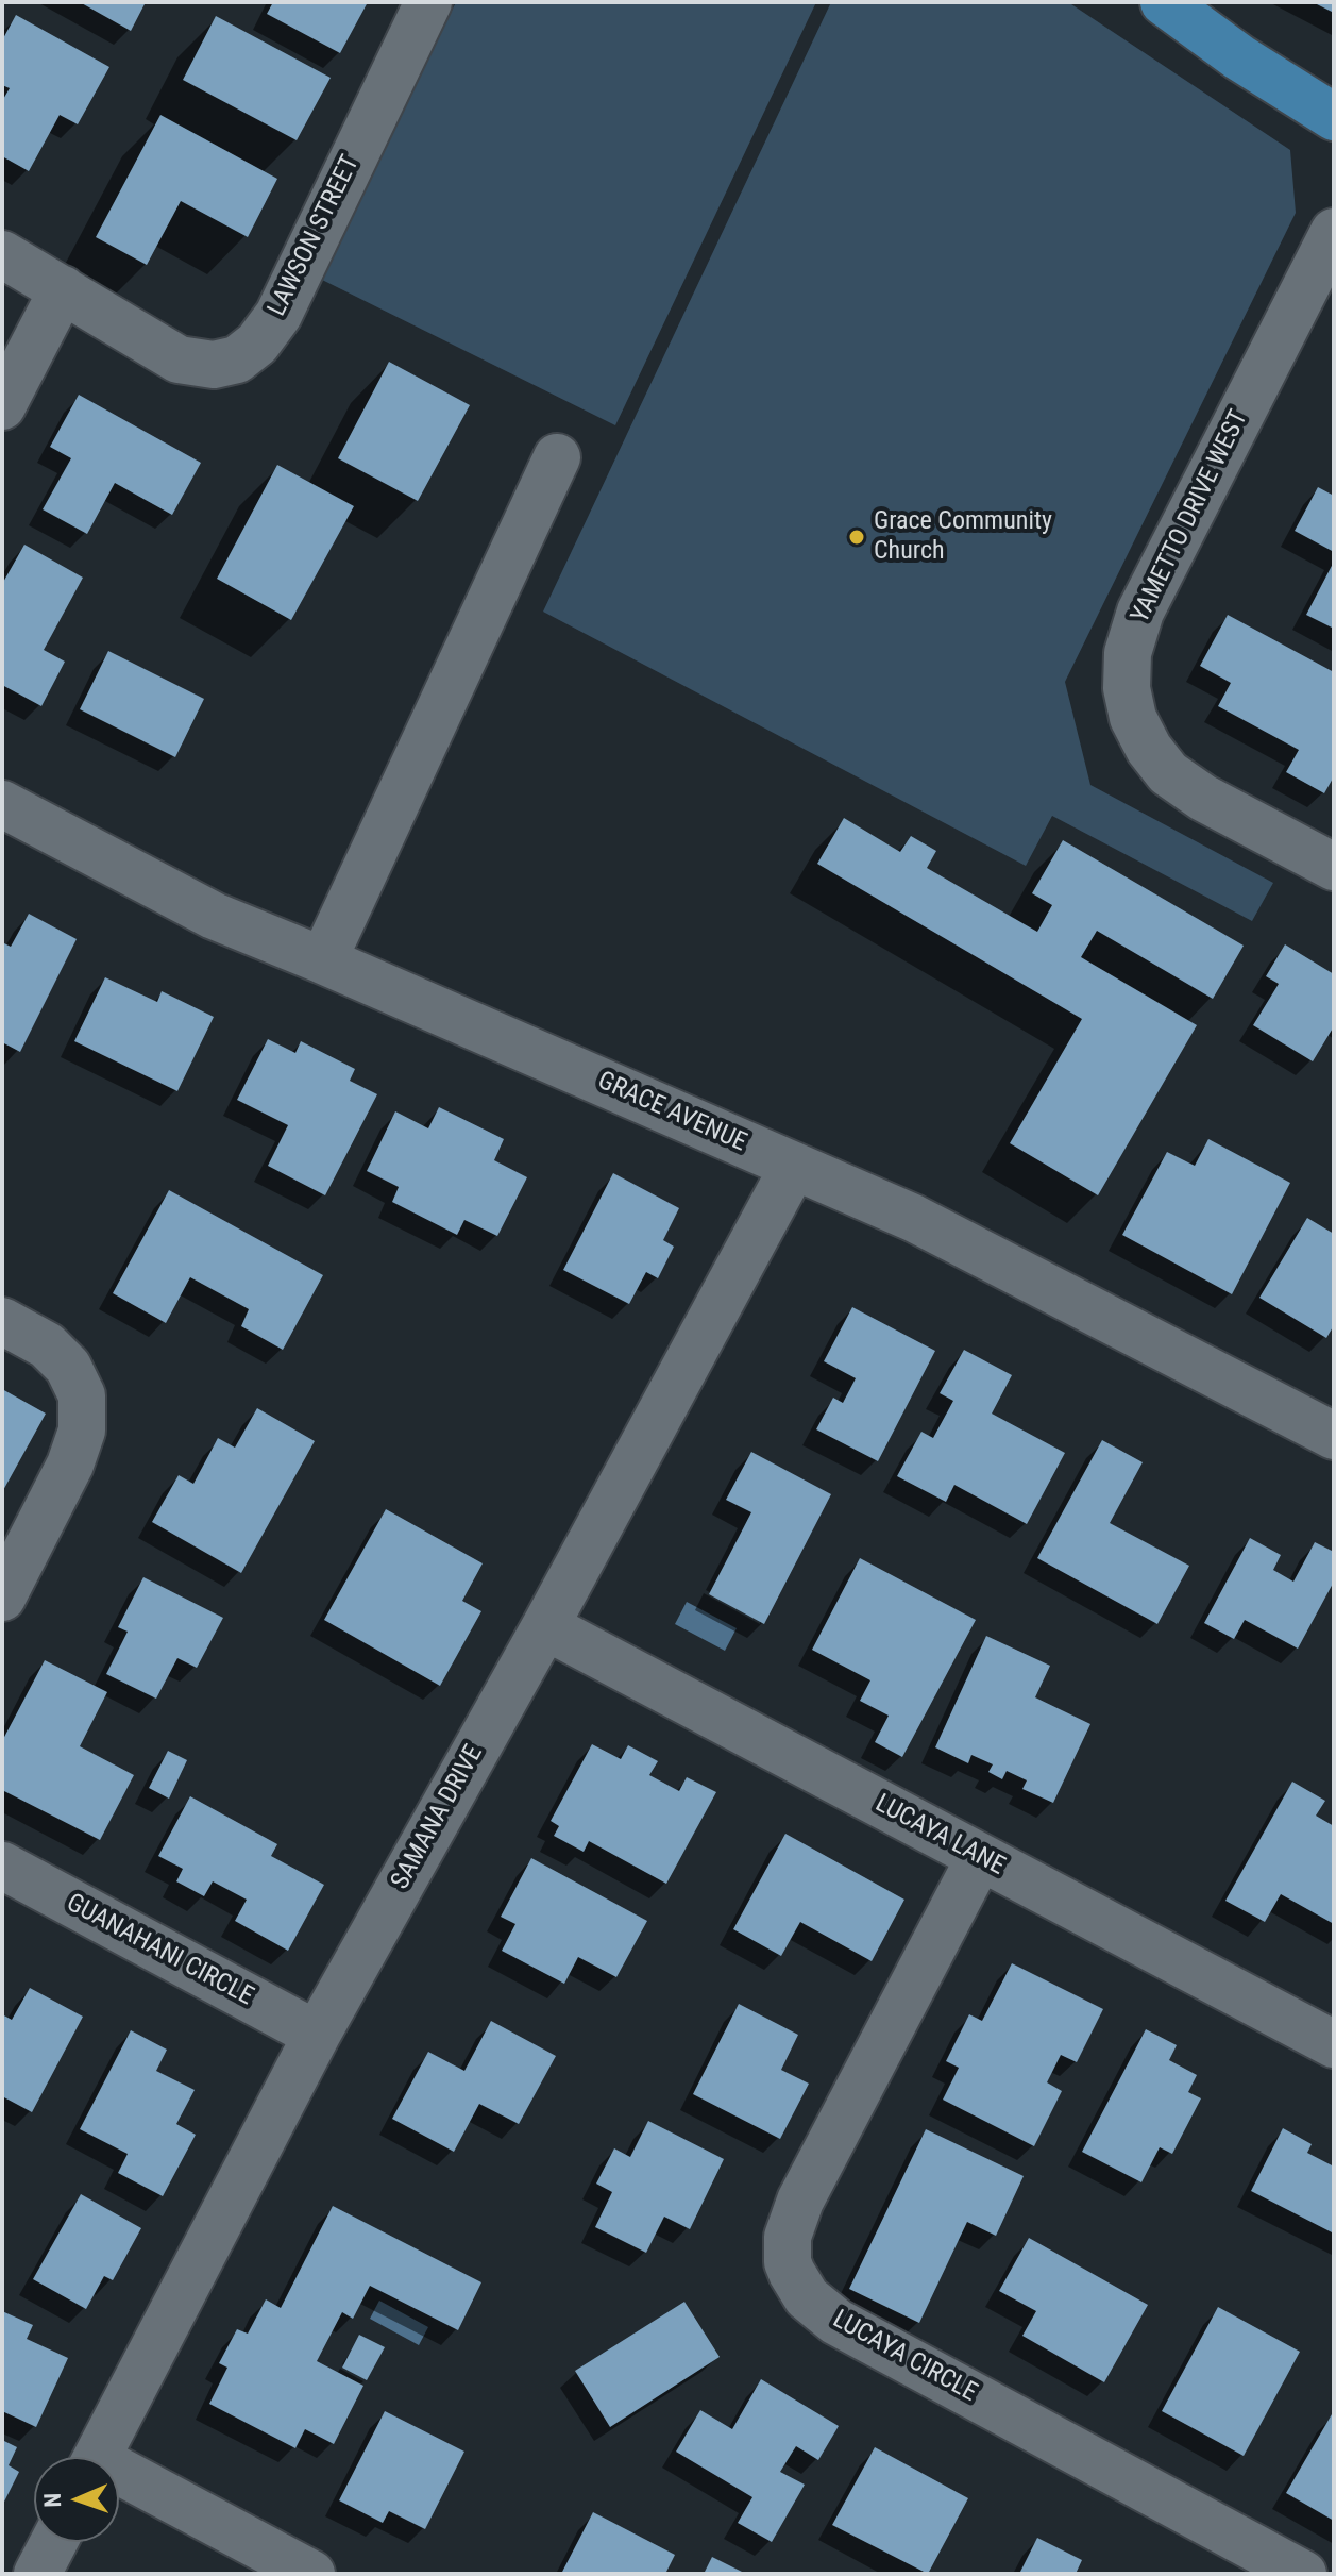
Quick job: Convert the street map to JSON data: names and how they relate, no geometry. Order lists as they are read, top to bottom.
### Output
{
  "streets": {
    "street": [
      "LAWSON STREET",
      "YAMETTO DRIVE WEST",
      "GRACE AVENUE",
      "SAMANA DRIVE",
      "LUCAYA LANE",
      "GUANAHANI CIRCLE",
      "LUCAYA CIRCLE"
    ]
  },
  "crossings": [
    ["GRACE AVENUE", "SAMANA DRIVE"],
    ["SAMANA DRIVE", "LUCAYA LANE"],
    ["SAMANA DRIVE", "GUANAHANI CIRCLE"],
    ["LUCAYA LANE", "LUCAYA CIRCLE"]
  ],
  "places": ["Grace Community Church"],
  "north": "left"
}
